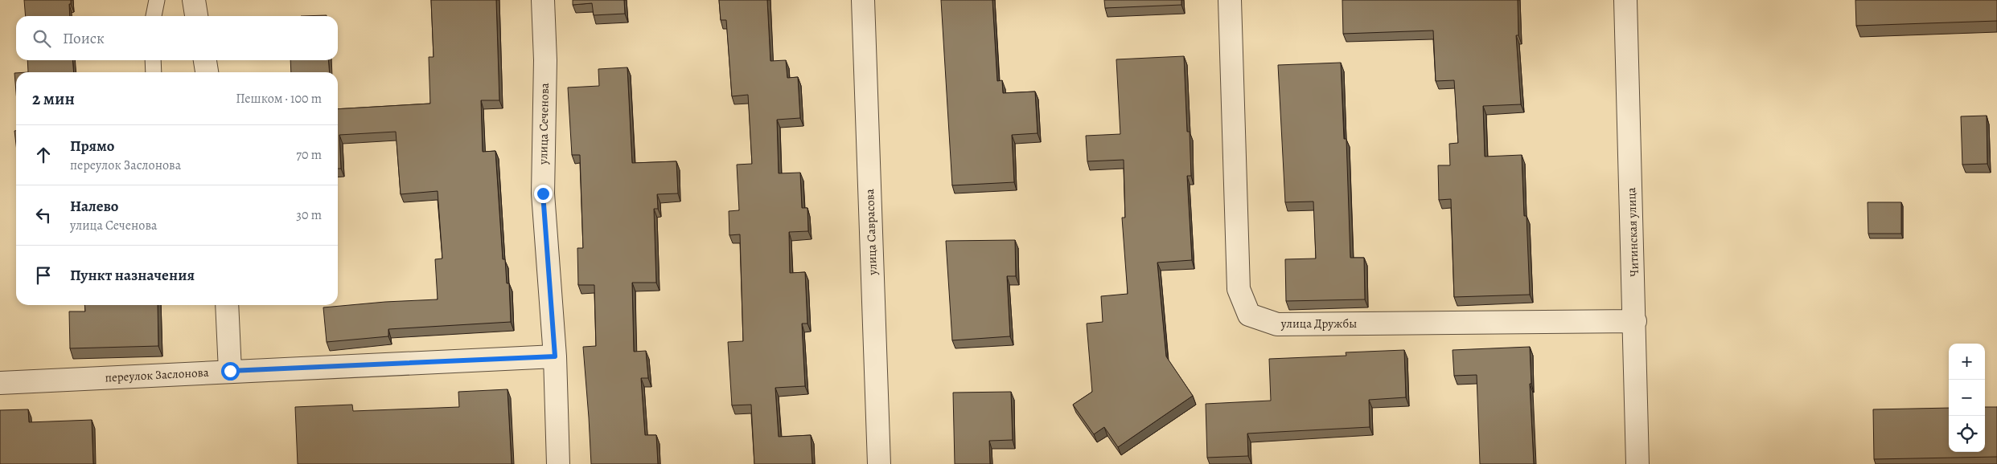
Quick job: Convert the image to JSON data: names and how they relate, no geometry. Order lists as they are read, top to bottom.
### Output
{
  "streets": {
    "street": [
      "улица Сеченова",
      "улица Саврасова",
      "Читинская улица",
      "улица Дружбы",
      "переулок Заслонова"
    ]
  },
  "crossings": [
    ["улица Сеченова", "переулок Заслонова"],
    ["Читинская улица", "улица Дружбы"]
  ],
  "page": {
    "search": "Поиск",
    "heading": ["2 мин", "Пешком · 100 m"],
    "list": [
      ["Прямо", "переулок Заслонова", "70 m"],
      ["Налево", "улица Сеченова", "30 m"],
      "Пункт назначения"
    ],
    "map_buttons": ["+", "−"]
  }
}
